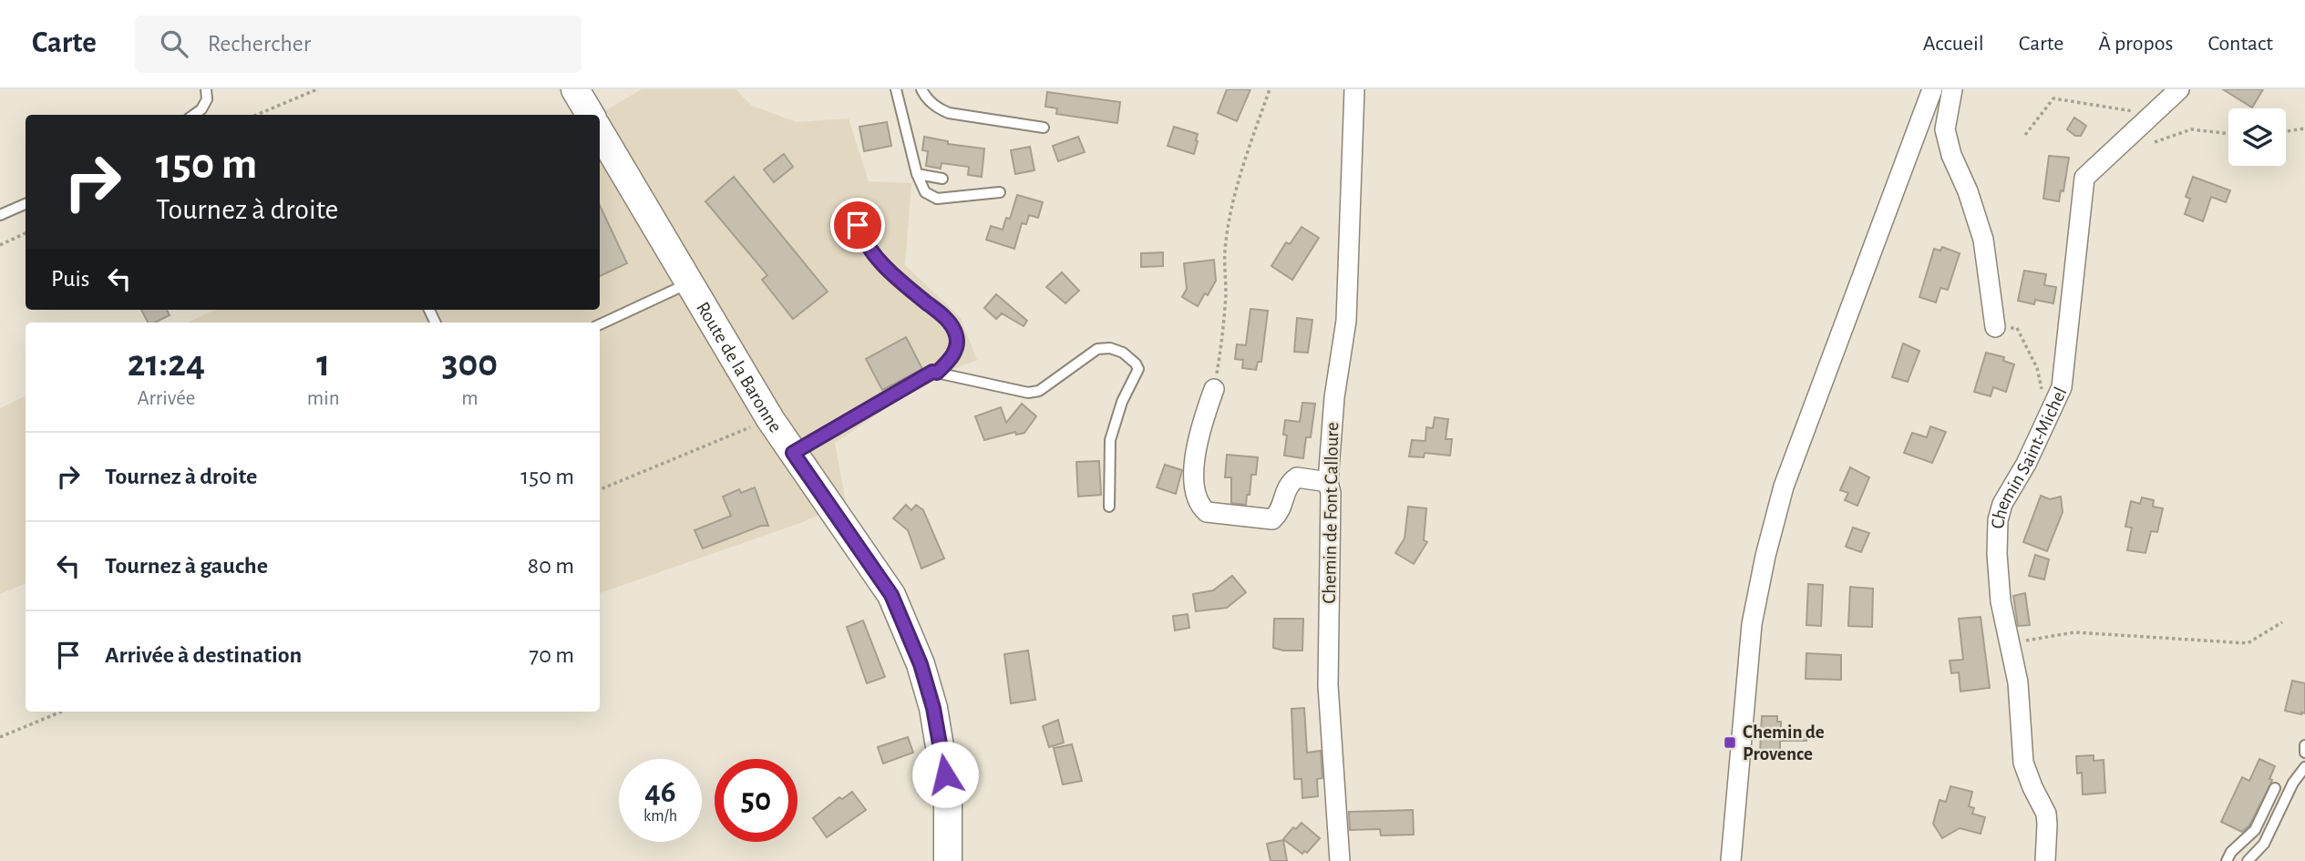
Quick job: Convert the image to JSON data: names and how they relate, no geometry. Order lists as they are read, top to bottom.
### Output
{
  "streets": {
    "main road": ["Route de la Baronne"],
    "street": ["Chemin Saint-Michel", "Chemin de Font Calloure"]
  },
  "places": {
    "transit": ["Chemin de Provence"]
  },
  "page": {
    "header": "Carte",
    "search": "Rechercher",
    "nav": [
      "Accueil",
      "Carte",
      "À propos",
      "Contact"
    ],
    "turn": ["150 m", "Tournez à droite"],
    "then": "Puis",
    "eta": [
      "21:24",
      "Arrivée",
      "1",
      "min",
      "300",
      "m"
    ],
    "list": [
      {
        "name": "Tournez à droite",
        "value": "150 m"
      },
      {
        "name": "Tournez à gauche",
        "value": "80 m"
      },
      {
        "name": "Arrivée à destination",
        "value": "70 m"
      }
    ],
    "speed": "46 km/h",
    "limit": "50"
  }
}
